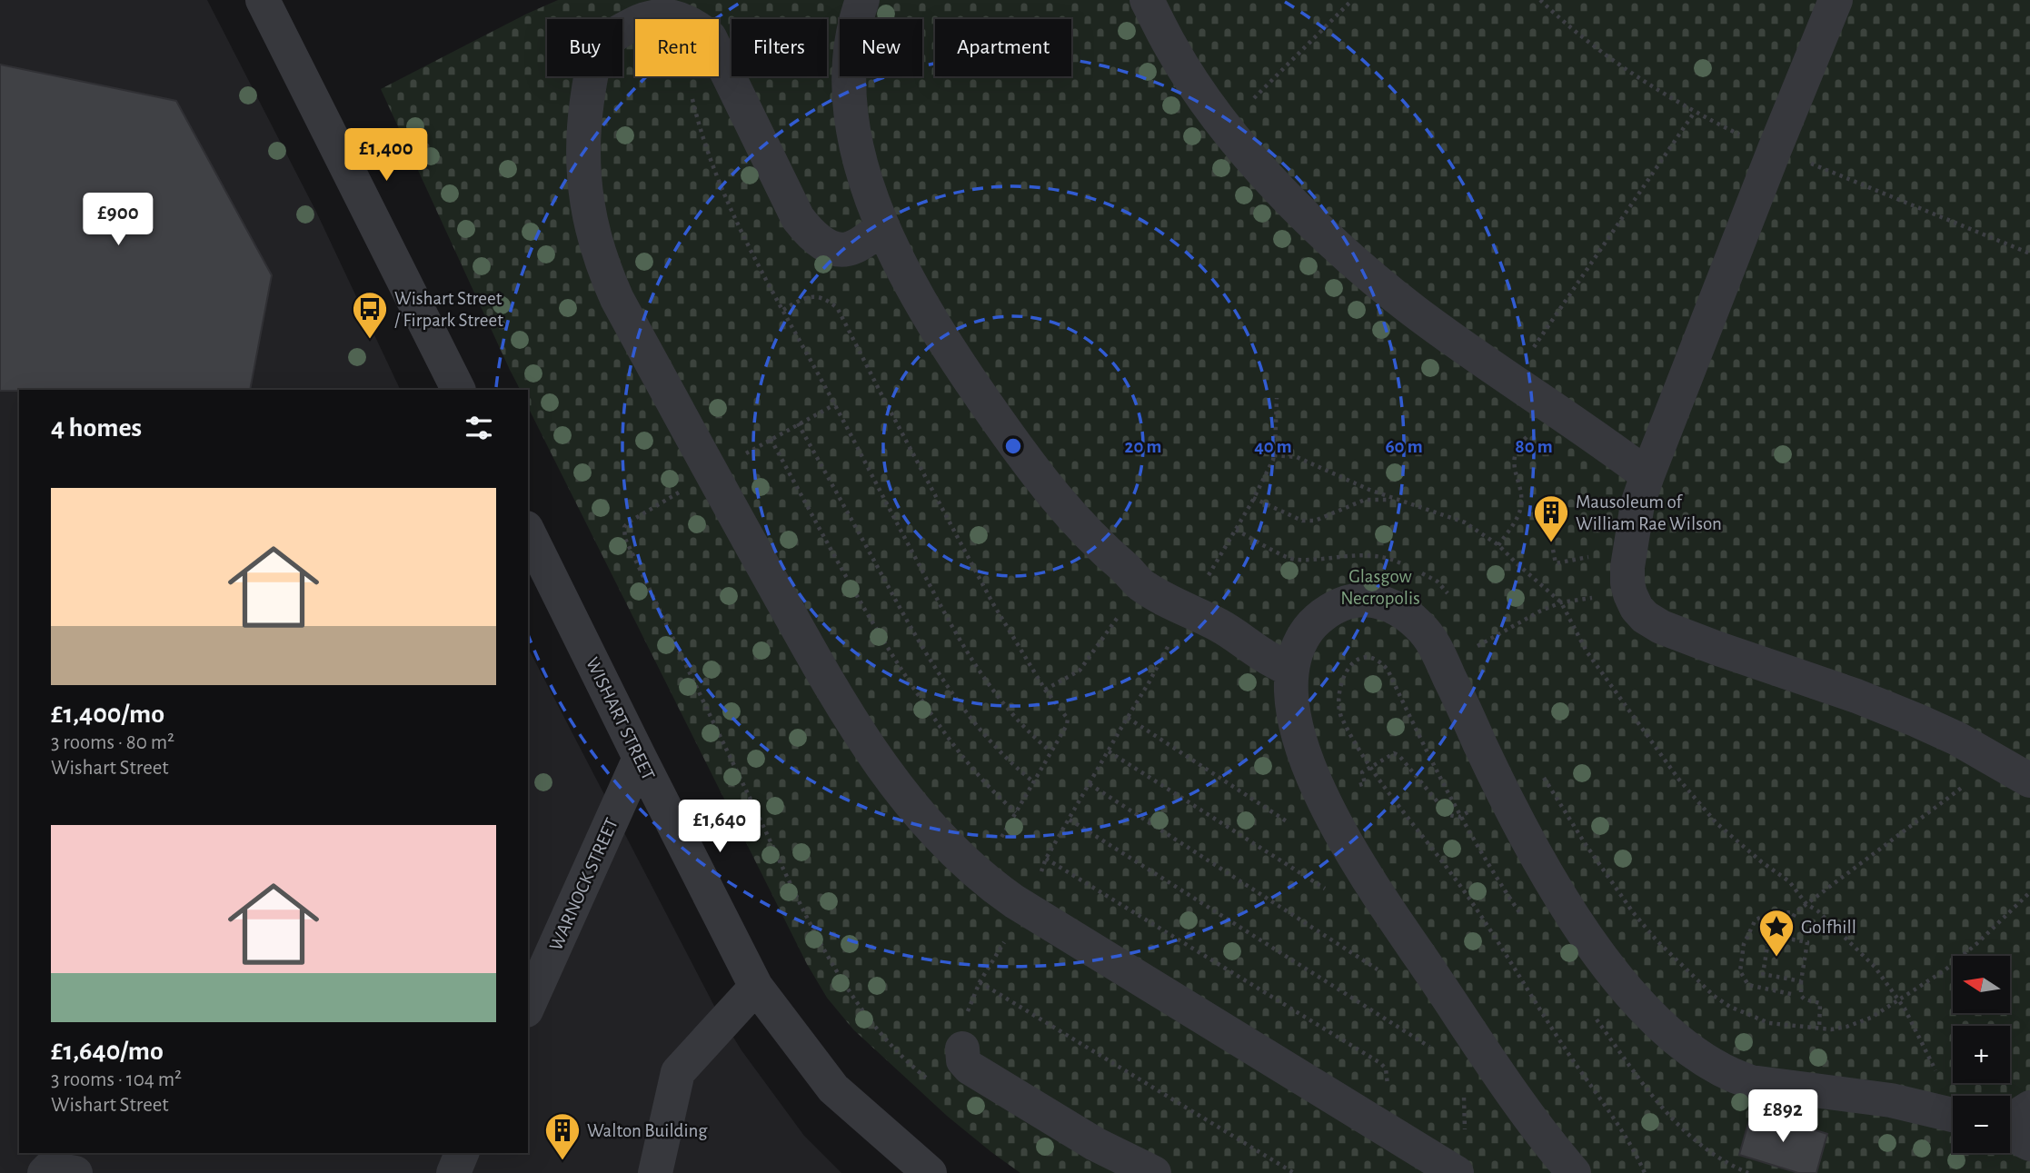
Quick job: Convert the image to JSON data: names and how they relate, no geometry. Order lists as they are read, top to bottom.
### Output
{
  "streets": {
    "street": ["WISHART STREET", "WARNOCK STREET"]
  },
  "crossings": [
    ["WISHART STREET", "WARNOCK STREET"]
  ],
  "parks": ["Glasgow Necropolis"],
  "places": {
    "bus stop": ["Wishart Street / Firpark Street"],
    "building": ["Mausoleum of William Rae Wilson", "Walton Building"],
    "place": ["Golfhill"]
  },
  "north": "left",
  "page": {
    "chip": [
      "Buy",
      "Rent",
      "Filters",
      "New",
      "Apartment"
    ],
    "price": [
      "£1,400",
      "£900",
      "£1,640",
      "£892"
    ],
    "heading": "4 homes",
    "list": [
      {
        "name": "£1,400/mo",
        "note": "3 rooms · 80 m² · Wishart Street"
      },
      {
        "name": "£1,640/mo",
        "note": "3 rooms · 104 m² · Wishart Street"
      }
    ],
    "map_buttons": ["+", "−"]
  },
  "rings": [
    "20 m",
    "40 m",
    "60 m",
    "80 m"
  ]
}
